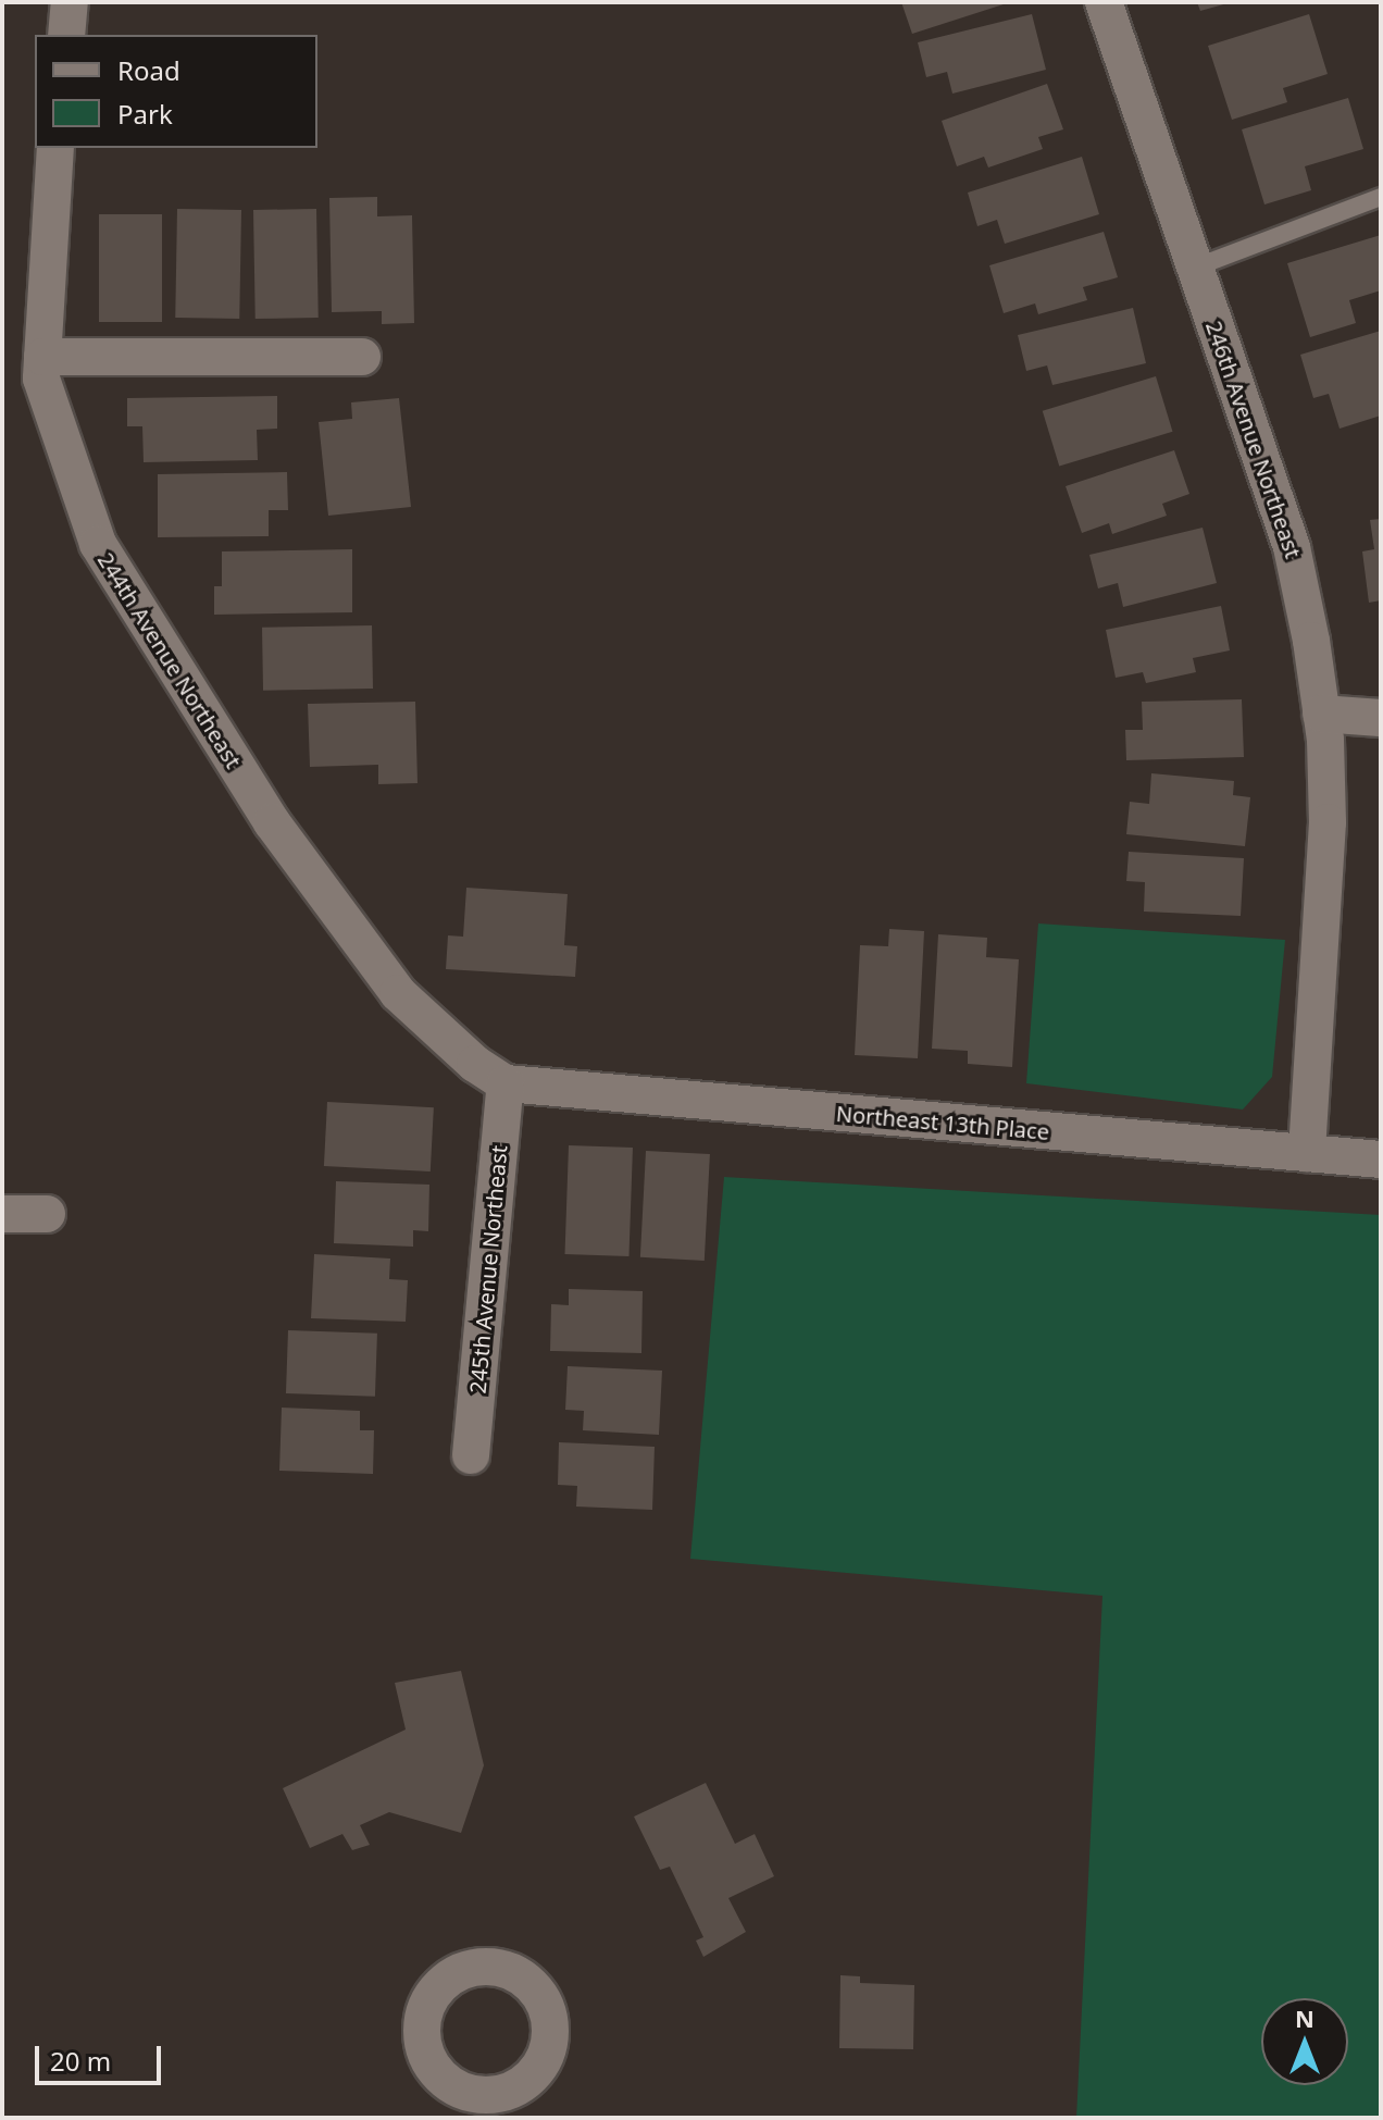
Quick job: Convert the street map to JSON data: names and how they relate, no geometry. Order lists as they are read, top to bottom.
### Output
{
  "streets": {
    "street": [
      "246th Avenue Northeast",
      "244th Avenue Northeast",
      "Northeast 13th Place",
      "245th Avenue Northeast"
    ]
  },
  "crossings": [
    ["246th Avenue Northeast", "Northeast 13th Place"],
    ["244th Avenue Northeast", "Northeast 13th Place"],
    ["244th Avenue Northeast", "245th Avenue Northeast"],
    ["Northeast 13th Place", "245th Avenue Northeast"]
  ],
  "legend": ["Road", "Park"],
  "scale_bar": "20 m",
  "north": "top"
}
